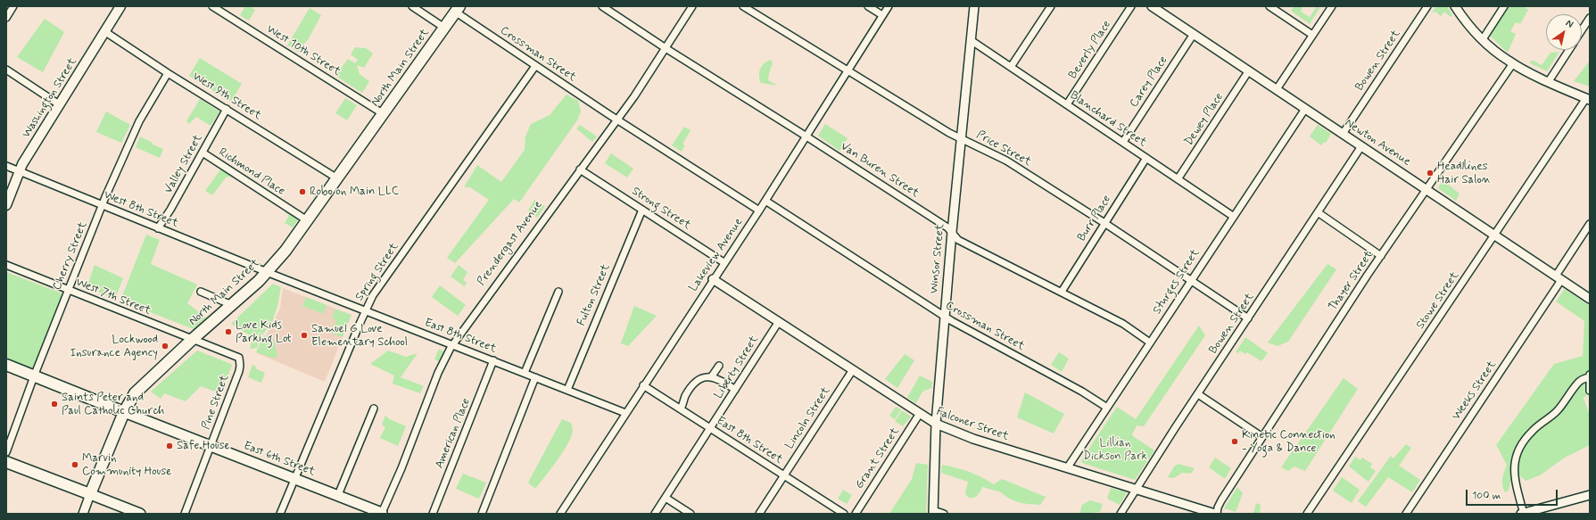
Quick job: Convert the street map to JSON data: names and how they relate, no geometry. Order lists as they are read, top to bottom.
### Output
{
  "streets": {
    "highway": ["North Main Street"],
    "main road": ["Washington Street", "East 6th Street"],
    "street": [
      "Beverly Place",
      "West 10th Street",
      "Crossman Street",
      "Bowen Street",
      "Carey Place",
      "West 9th Street",
      "Blanchard Street",
      "Dewey Place",
      "Newton Avenue",
      "Price Street",
      "Valley Street",
      "Van Buren Street",
      "Richmond Place",
      "Strong Street",
      "West 8th Street",
      "Burr Place",
      "Prendergast Avenue",
      "Lakeview Avenue",
      "Cherry Street",
      "Winsor Street",
      "Spring Street",
      "Thayer Street",
      "Sturges Street",
      "Fulton Street",
      "West 7th Street",
      "Stowe Street",
      "East 8th Street",
      "Liberty Street",
      "Weeks Street",
      "Pine Street",
      "Lincoln Street",
      "Falconer Street",
      "American Place",
      "Grant Street"
    ]
  },
  "crossings": [
    ["Beverly Place", "Blanchard Street"],
    ["West 10th Street", "North Main Street"],
    ["Crossman Street", "North Main Street"],
    ["Crossman Street", "Prendergast Avenue"],
    ["Crossman Street", "Lakeview Avenue"],
    ["Crossman Street", "Winsor Street"],
    ["Crossman Street", "Spring Street"],
    ["Crossman Street", "Sturges Street"],
    ["Bowen Street", "Newton Avenue"],
    ["Bowen Street", "Price Street"],
    ["Bowen Street", "Falconer Street"],
    ["North Main Street", "West 9th Street"],
    ["North Main Street", "Richmond Place"],
    ["North Main Street", "West 8th Street"],
    ["North Main Street", "West 7th Street"],
    ["North Main Street", "East 8th Street"],
    ["North Main Street", "East 6th Street"],
    ["Carey Place", "Blanchard Street"],
    ["Carey Place", "Newton Avenue"],
    ["West 9th Street", "Washington Street"],
    ["West 9th Street", "Valley Street"],
    ["West 9th Street", "Cherry Street"],
    ["Washington Street", "West 8th Street"],
    ["Blanchard Street", "Dewey Place"],
    ["Blanchard Street", "Burr Place"],
    ["Blanchard Street", "Winsor Street"],
    ["Blanchard Street", "Sturges Street"],
    ["Dewey Place", "Newton Avenue"],
    ["Newton Avenue", "Thayer Street"],
    ["Newton Avenue", "Sturges Street"],
    ["Newton Avenue", "Stowe Street"],
    ["Newton Avenue", "Weeks Street"],
    ["Price Street", "Burr Place"],
    ["Price Street", "Lakeview Avenue"],
    ["Price Street", "Winsor Street"],
    ["Price Street", "Sturges Street"],
    ["Valley Street", "Richmond Place"],
    ["Valley Street", "West 8th Street"],
    ["Van Buren Street", "Burr Place"],
    ["Van Buren Street", "Prendergast Avenue"],
    ["Van Buren Street", "Lakeview Avenue"],
    ["Van Buren Street", "Winsor Street"],
    ["Van Buren Street", "Sturges Street"],
    ["Strong Street", "Prendergast Avenue"],
    ["Strong Street", "Lakeview Avenue"],
    ["Strong Street", "Fulton Street"],
    ["West 8th Street", "Cherry Street"],
    ["West 8th Street", "East 8th Street"],
    ["Prendergast Avenue", "East 8th Street"],
    ["Prendergast Avenue", "East 6th Street"],
    ["Lakeview Avenue", "East 8th Street"],
    ["Lakeview Avenue", "Falconer Street"],
    ["Cherry Street", "West 7th Street"],
    ["Winsor Street", "Falconer Street"],
    ["Spring Street", "East 8th Street"],
    ["Spring Street", "East 6th Street"],
    ["Thayer Street", "Falconer Street"],
    ["Sturges Street", "Falconer Street"],
    ["Fulton Street", "East 8th Street"],
    ["West 7th Street", "Pine Street"],
    ["East 8th Street", "Liberty Street"],
    ["East 8th Street", "Lincoln Street"],
    ["East 8th Street", "American Place"],
    ["Liberty Street", "Falconer Street"],
    ["Pine Street", "East 6th Street"],
    ["Lincoln Street", "Falconer Street"],
    ["Falconer Street", "Grant Street"]
  ],
  "parks": ["Lillian Dickson Park"],
  "places": [
    "Headllines Hair Salon",
    "Robo on Main LLC",
    "Love Kids Parking Lot",
    "Samuel G Love Elementary School",
    "Lockwood Insurance Agency",
    "Saints Peter and Paul Catholic Church",
    "Kinetic Connection - Yoga & Dance",
    "Safe House",
    "Marvin Community House"
  ],
  "scale_bar": "100 m",
  "north": "top right"
}
